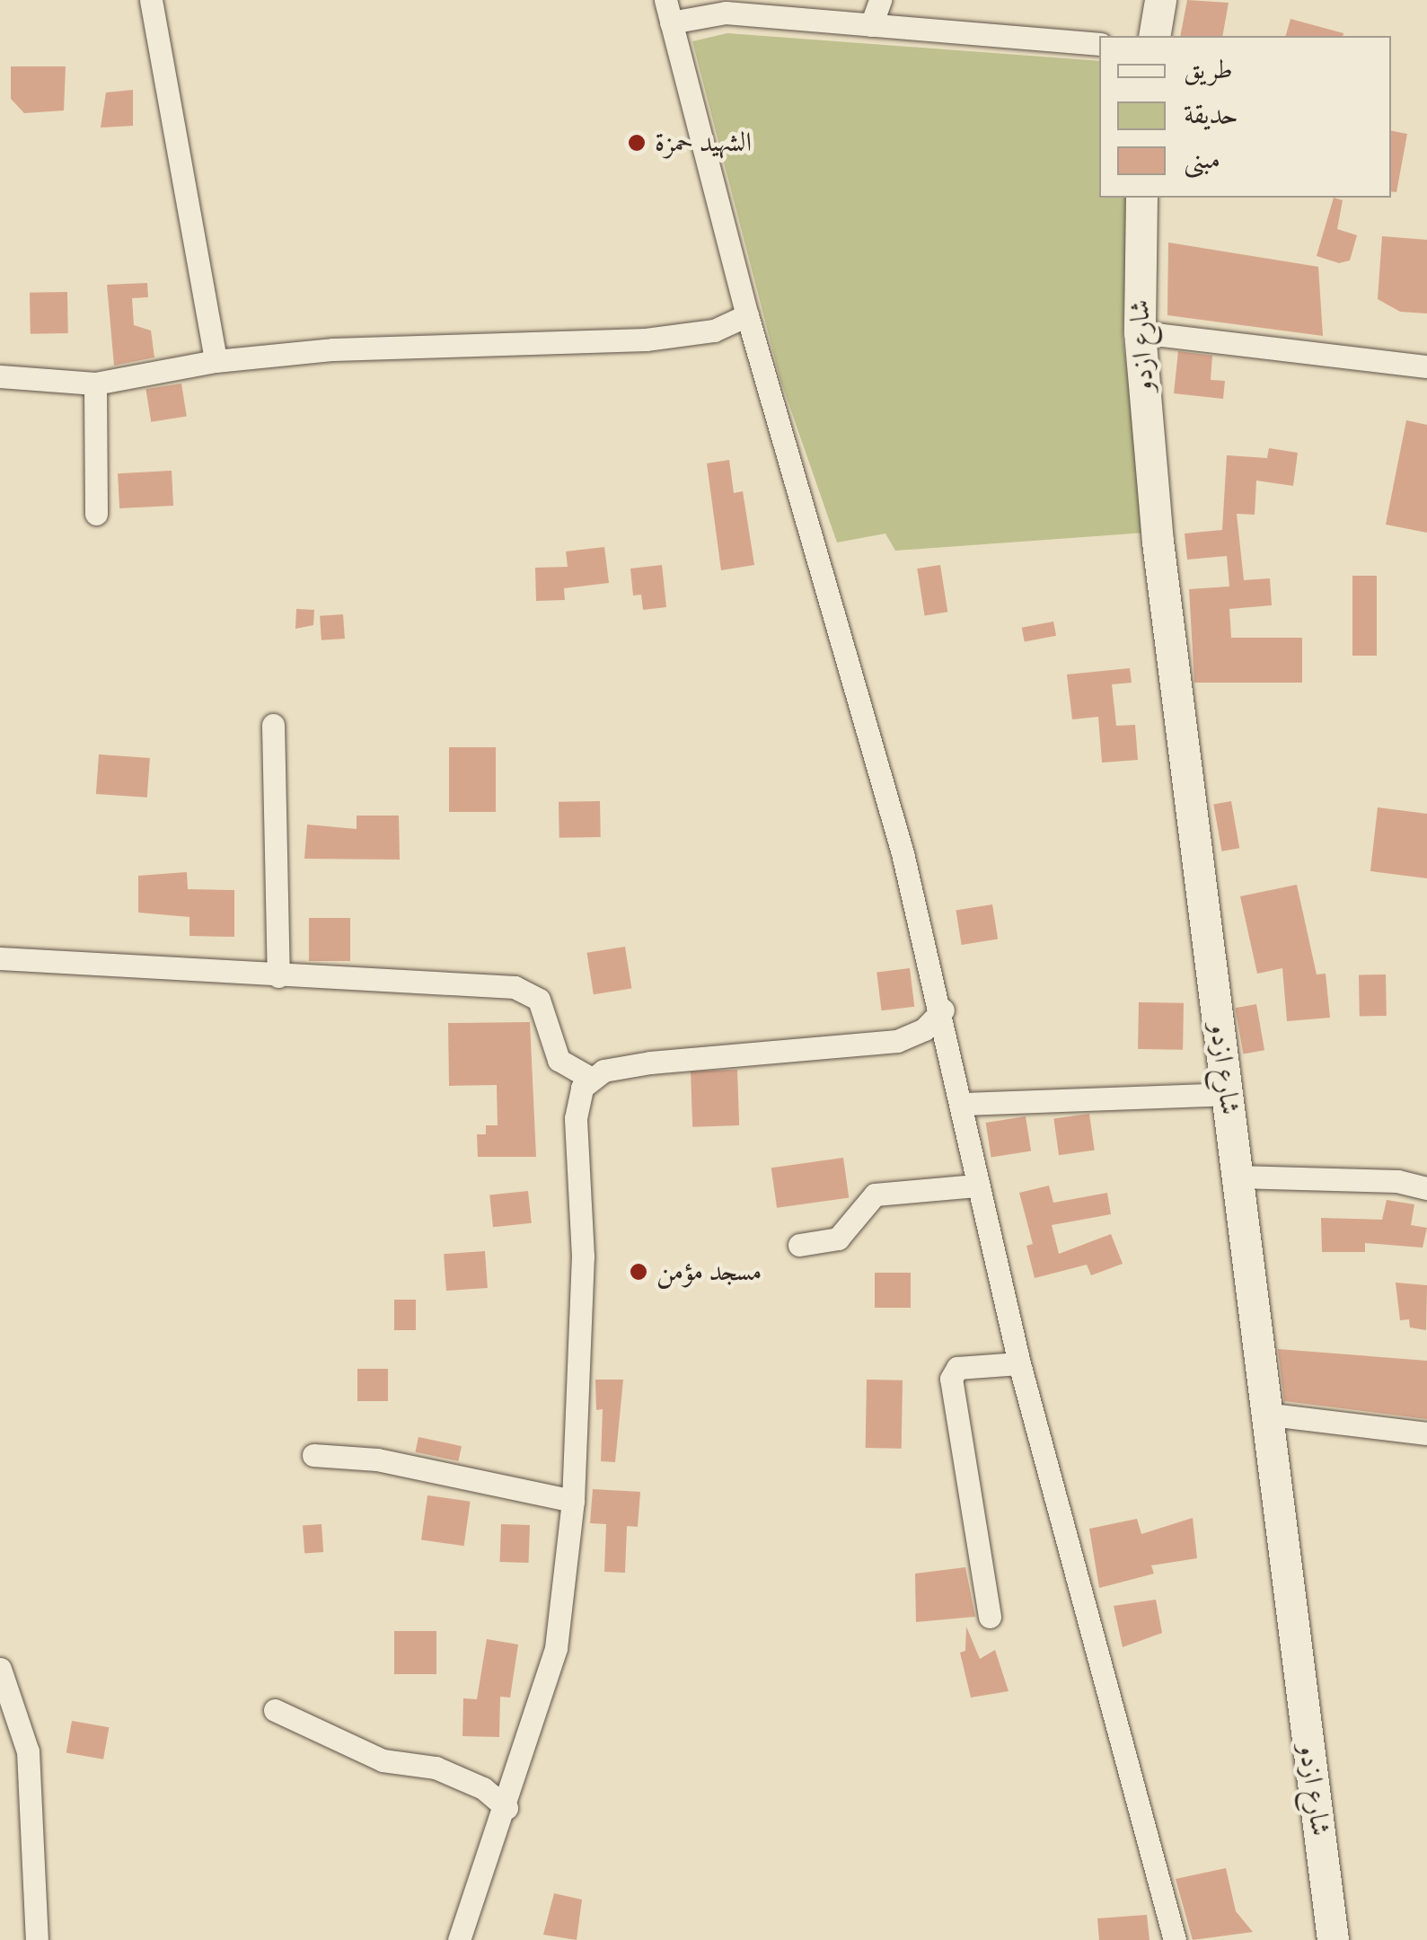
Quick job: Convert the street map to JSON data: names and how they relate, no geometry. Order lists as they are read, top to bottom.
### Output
{
  "streets": {
    "street": ["شارع ازدو"]
  },
  "places": ["الشهيد حمزة", "مسجد مؤمن"],
  "legend": ["طريق", "حديقة", "مبنى"]
}
